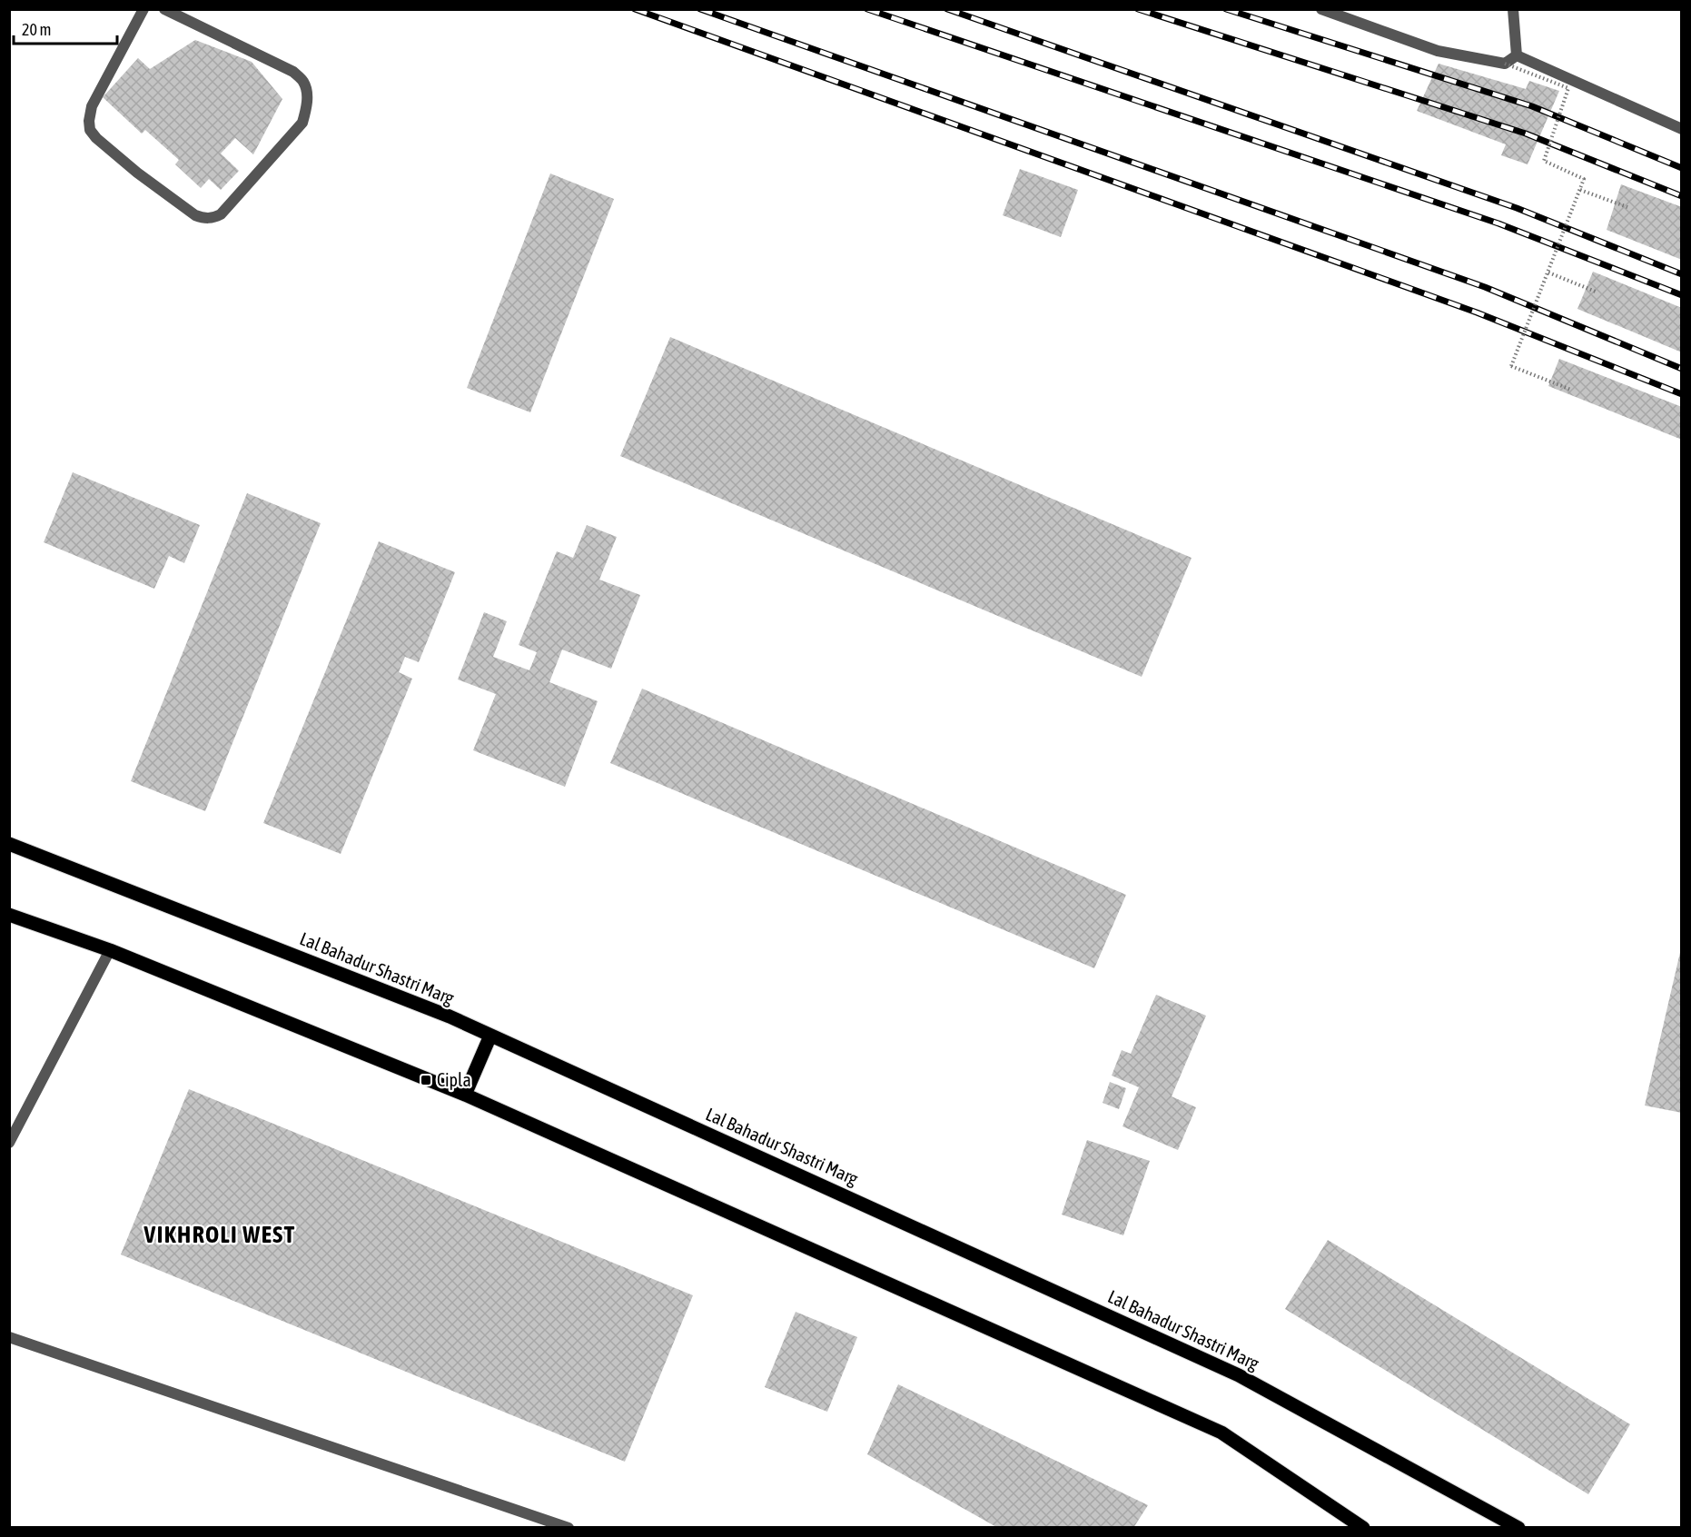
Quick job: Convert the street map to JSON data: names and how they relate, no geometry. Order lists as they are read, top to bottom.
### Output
{
  "streets": {
    "main road": ["Lal Bahadur Shastri Marg"]
  },
  "districts": ["VIKHROLI WEST"],
  "places": {
    "transit": ["Cipla"]
  },
  "scale_bar": "20 m"
}
